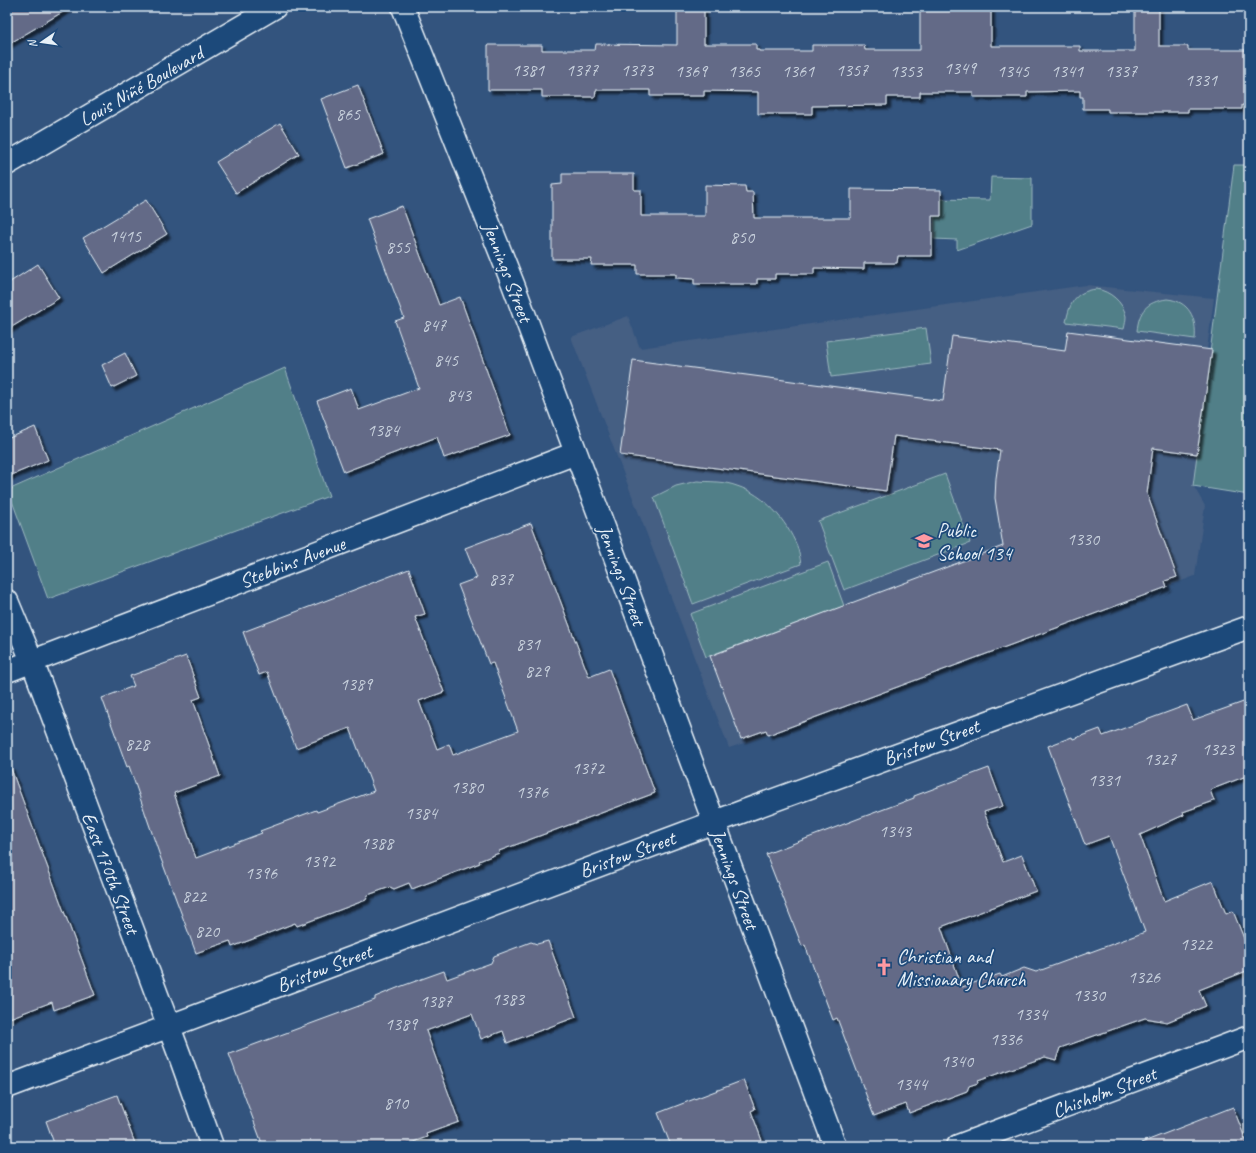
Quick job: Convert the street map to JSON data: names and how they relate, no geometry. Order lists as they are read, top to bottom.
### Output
{
  "streets": {
    "street": [
      "Louis Niñé Boulevard",
      "Jennings Street",
      "Stebbins Avenue",
      "Bristow Street",
      "East 170th Street",
      "Chisholm Street"
    ]
  },
  "crossings": [
    ["Jennings Street", "Stebbins Avenue"],
    ["Jennings Street", "Bristow Street"],
    ["Stebbins Avenue", "East 170th Street"],
    ["Bristow Street", "East 170th Street"]
  ],
  "places": {
    "school or university": ["Public School 134"],
    "church": ["Christian and Missionary Church"]
  },
  "house_numbers": [
    "1349",
    "1381",
    "1377",
    "1373",
    "1357",
    "1369",
    "1365",
    "1361",
    "1353",
    "1345",
    "1341",
    "1337",
    "1331",
    "865",
    "1415",
    "850",
    "855",
    "847",
    "845",
    "843",
    "1384",
    "1330",
    "837",
    "831",
    "829",
    "1389",
    "828",
    "1323",
    "1327",
    "1372",
    "1331",
    "1380",
    "1376",
    "1384",
    "1343",
    "1388",
    "1392",
    "1396",
    "822",
    "820",
    "1322",
    "1326",
    "1330",
    "1383",
    "1387",
    "1334",
    "1389",
    "1336",
    "1340",
    "1344",
    "810"
  ],
  "north": "left"
}
